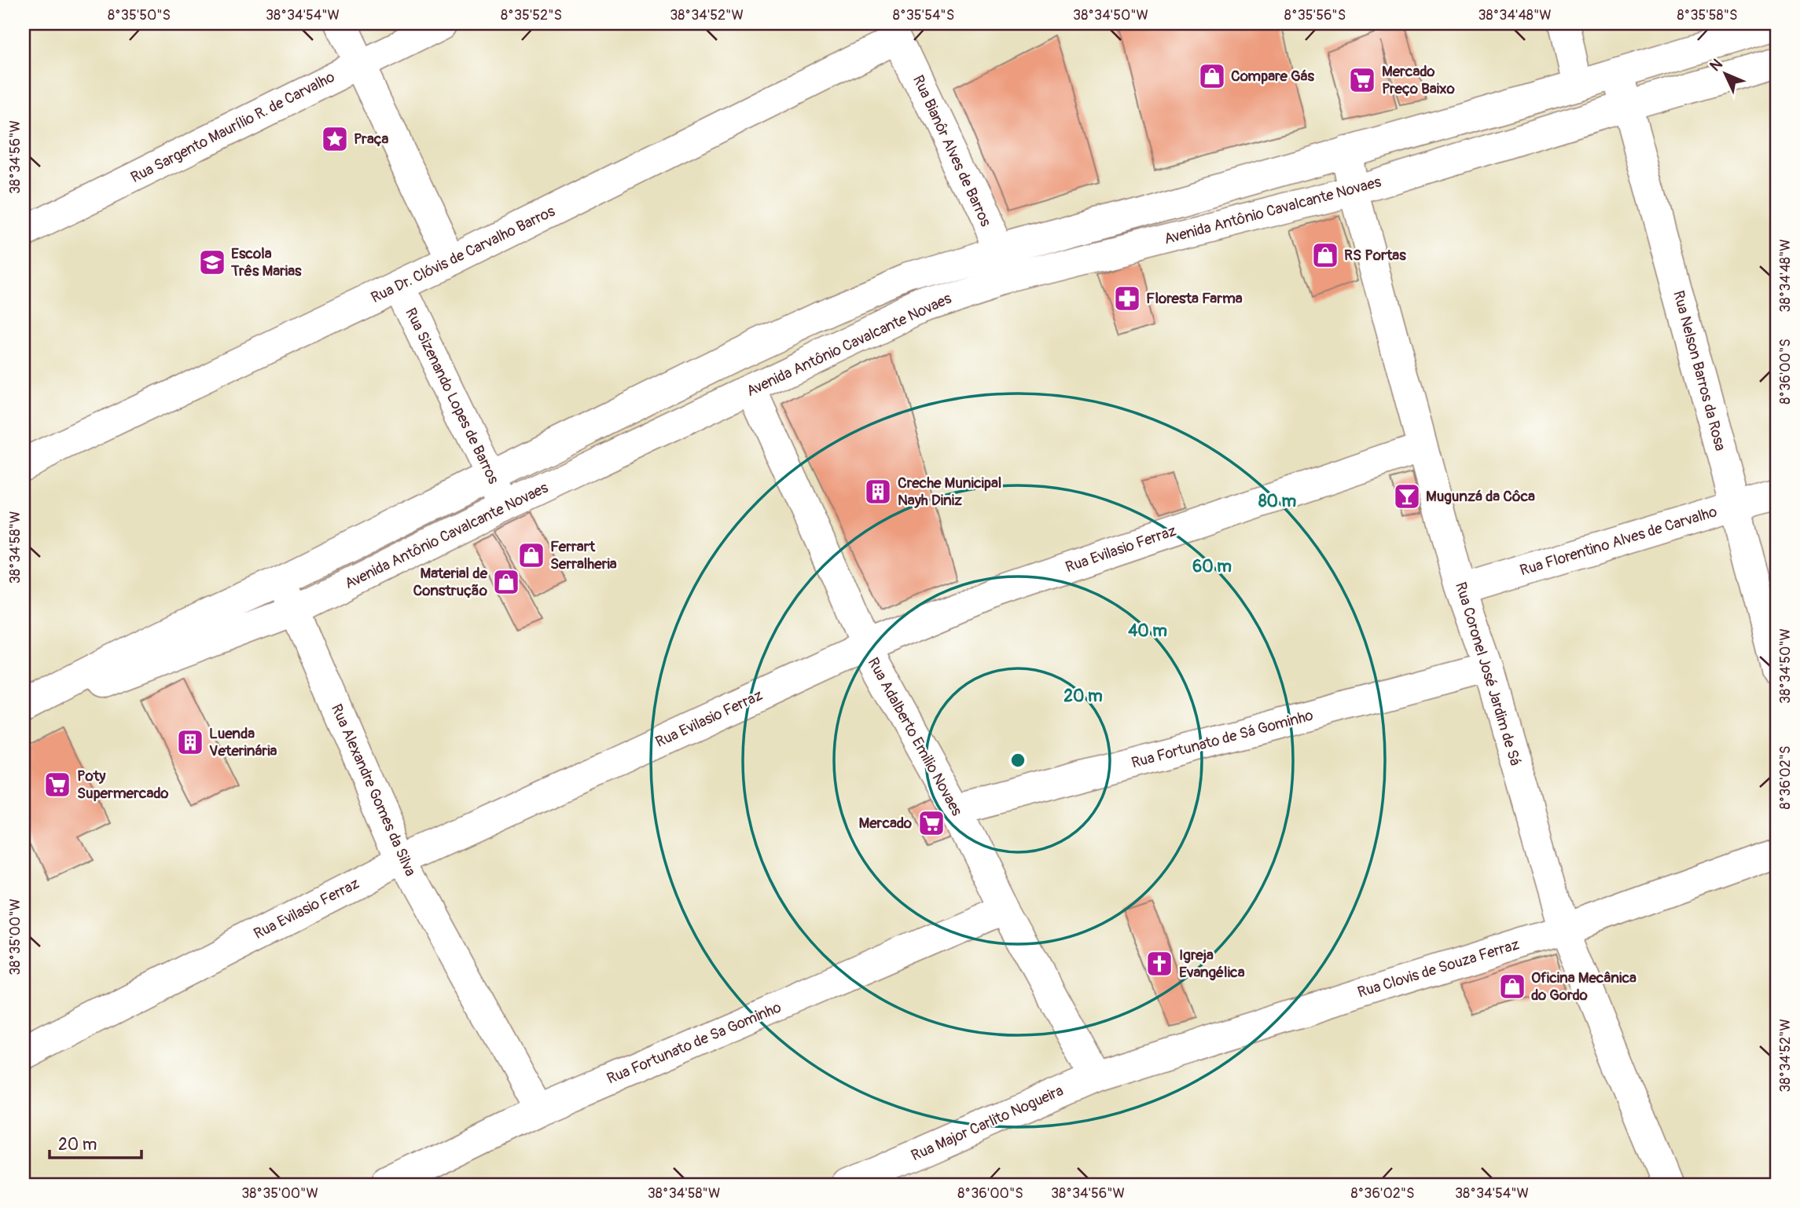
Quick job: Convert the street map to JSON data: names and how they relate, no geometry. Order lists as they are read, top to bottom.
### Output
{
  "streets": {
    "street": [
      "Rua Sargento Maurílio R. de Carvalho",
      "Rua Bianôr Alves de Barros",
      "Avenida Antônio Cavalcante Novaes",
      "Rua Dr. Clóvis de Carvalho Barros",
      "Rua Nelson Barros da Rosa",
      "Rua Sizenando Lopes de Barros",
      "Rua Florentino Alves de Carvalho",
      "Rua Evilasio Ferraz",
      "Rua Coronel José Jardim de Sá",
      "Rua Adalberto Emilio Novaes",
      "Rua Fortunato de Sá Gominho",
      "Rua Alexandre Gomes da Silva",
      "Rua Clovis de Souza Ferraz",
      "Rua Fortunato de Sa Gominho",
      "Rua Major Carlito Nogueira"
    ]
  },
  "crossings": [
    ["Rua Bianôr Alves de Barros", "Avenida Antônio Cavalcante Novaes"],
    ["Rua Bianôr Alves de Barros", "Rua Dr. Clóvis de Carvalho Barros"],
    ["Avenida Antônio Cavalcante Novaes", "Rua Nelson Barros da Rosa"],
    ["Avenida Antônio Cavalcante Novaes", "Rua Sizenando Lopes de Barros"],
    ["Avenida Antônio Cavalcante Novaes", "Rua Coronel José Jardim de Sá"],
    ["Avenida Antônio Cavalcante Novaes", "Rua Adalberto Emilio Novaes"],
    ["Avenida Antônio Cavalcante Novaes", "Rua Alexandre Gomes da Silva"],
    ["Rua Dr. Clóvis de Carvalho Barros", "Rua Sizenando Lopes de Barros"],
    ["Rua Nelson Barros da Rosa", "Rua Florentino Alves de Carvalho"],
    ["Rua Florentino Alves de Carvalho", "Rua Coronel José Jardim de Sá"],
    ["Rua Evilasio Ferraz", "Rua Coronel José Jardim de Sá"],
    ["Rua Evilasio Ferraz", "Rua Adalberto Emilio Novaes"],
    ["Rua Evilasio Ferraz", "Rua Alexandre Gomes da Silva"],
    ["Rua Coronel José Jardim de Sá", "Rua Fortunato de Sá Gominho"],
    ["Rua Coronel José Jardim de Sá", "Rua Clovis de Souza Ferraz"],
    ["Rua Adalberto Emilio Novaes", "Rua Fortunato de Sá Gominho"],
    ["Rua Adalberto Emilio Novaes", "Rua Clovis de Souza Ferraz"],
    ["Rua Adalberto Emilio Novaes", "Rua Fortunato de Sa Gominho"],
    ["Rua Adalberto Emilio Novaes", "Rua Major Carlito Nogueira"],
    ["Rua Alexandre Gomes da Silva", "Rua Fortunato de Sa Gominho"],
    ["Rua Clovis de Souza Ferraz", "Rua Major Carlito Nogueira"]
  ],
  "places": {
    "shop": [
      "Compare Gás",
      "RS Portas",
      "Ferrart Serralheria",
      "Material de Construção",
      "Oficina Mecânica do Gordo"
    ],
    "supermarket": ["Mercado Preço Baixo", "Poty Supermercado", "Mercado"],
    "place": ["Praça"],
    "school or university": ["Escola Três Marias"],
    "pharmacy": ["Floresta Farma"],
    "building": ["Creche Municipal Nayh Diniz", "Luenda Veterinária"],
    "bar": ["Mugunzá da Côca"],
    "church": ["Igreja Evangélica"]
  },
  "scale_bar": "20 m",
  "north": "top left",
  "coordinates": [
    "8°35'50\"S",
    "38°34'54\"W",
    "8°35'52\"S",
    "38°34'52\"W",
    "8°35'54\"S",
    "38°34'50\"W",
    "8°35'56\"S",
    "38°34'48\"W",
    "8°35'58\"S",
    "38°34'56\"W",
    "8°36'00\"S",
    "38°34'58\"W",
    "8°36'02\"S",
    "38°35'00\"W"
  ],
  "rings": [
    "80 m",
    "60 m",
    "40 m",
    "20 m"
  ]
}
